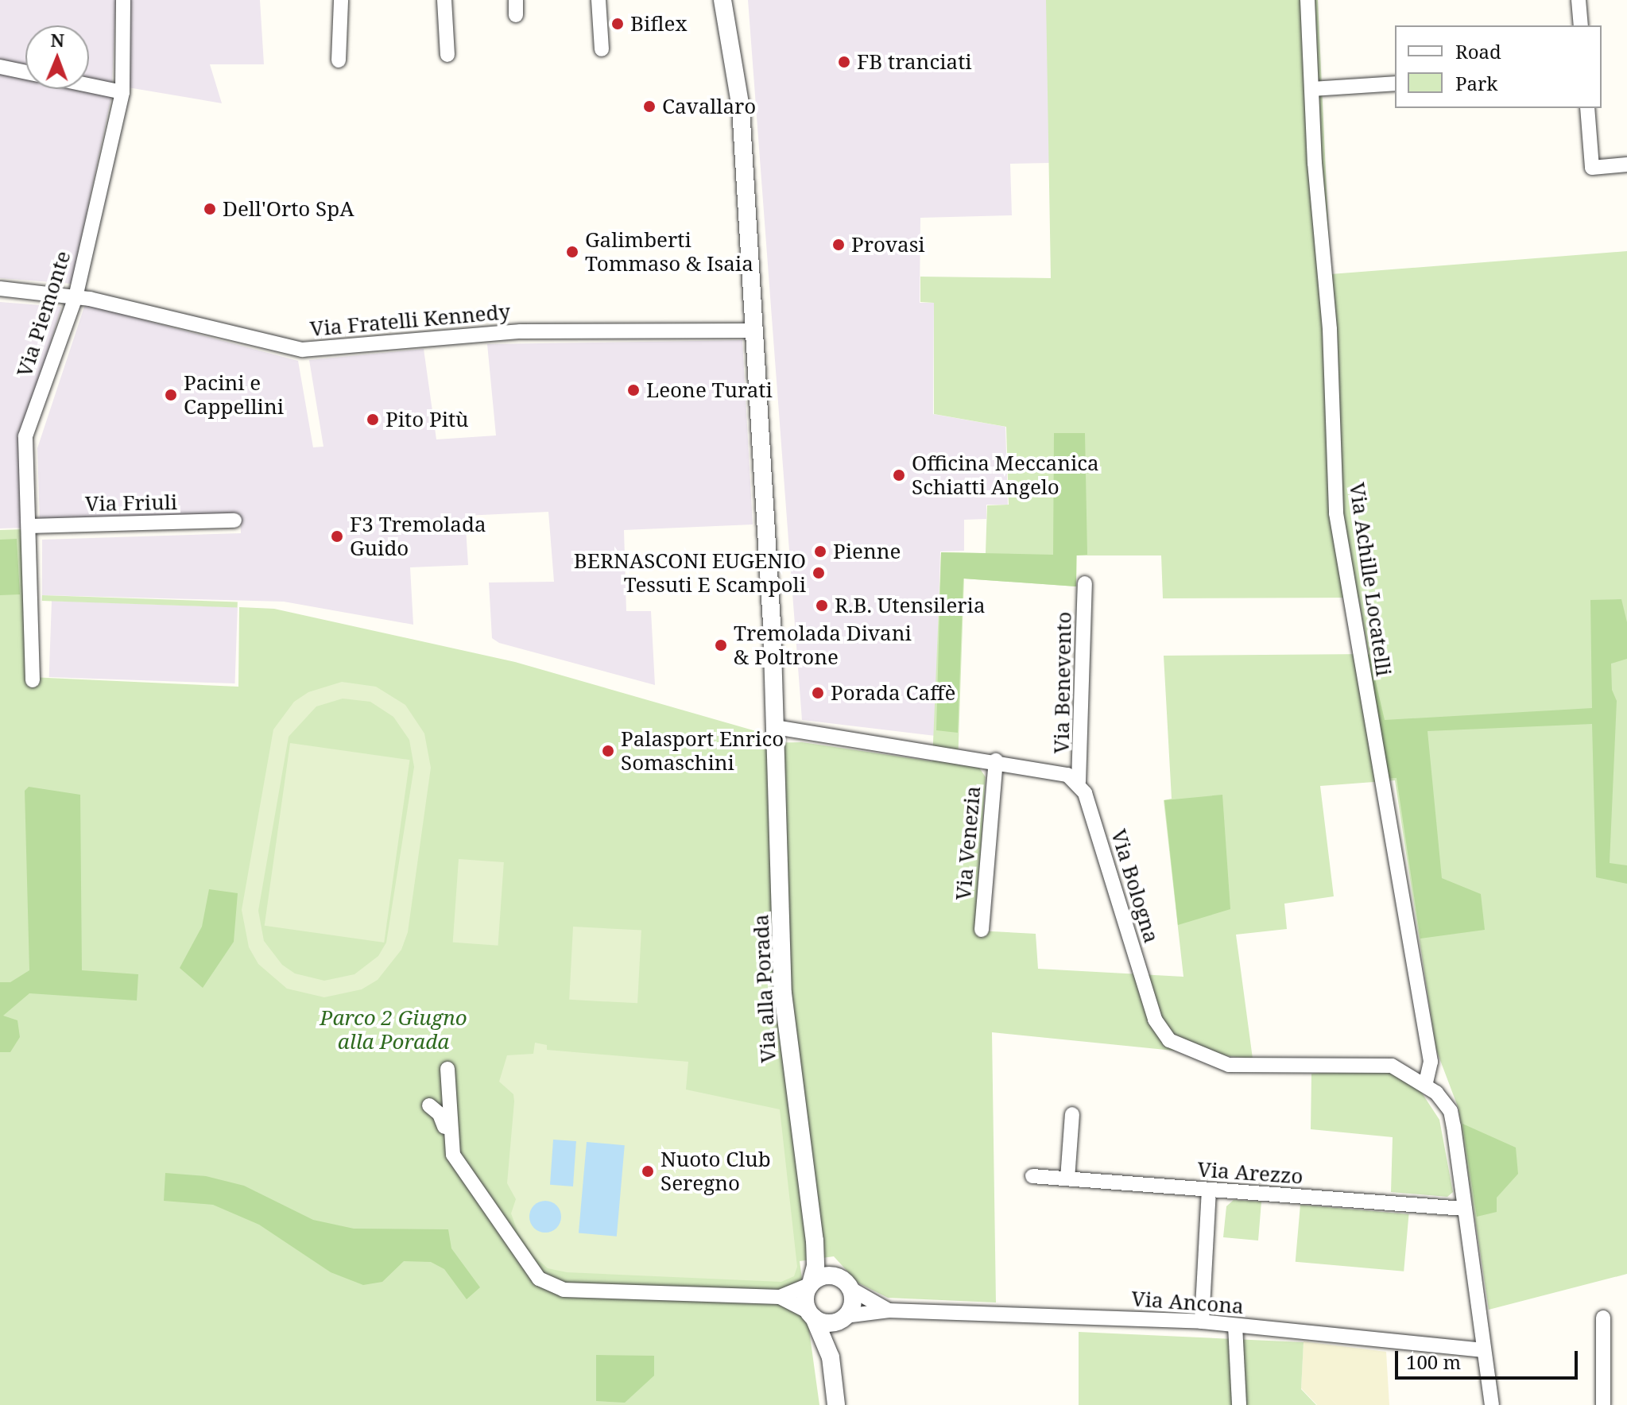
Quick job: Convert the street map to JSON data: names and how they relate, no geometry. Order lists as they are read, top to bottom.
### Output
{
  "streets": {
    "street": [
      "Via Piemonte",
      "Via Fratelli Kennedy",
      "Via Friuli",
      "Via Achille Locatelli",
      "Via Benevento",
      "Via Venezia",
      "Via Bologna",
      "Via alla Porada",
      "Via Arezzo",
      "Via Ancona"
    ]
  },
  "crossings": [
    ["Via Piemonte", "Via Fratelli Kennedy"],
    ["Via Piemonte", "Via Friuli"],
    ["Via Fratelli Kennedy", "Via alla Porada"],
    ["Via Achille Locatelli", "Via Bologna"],
    ["Via Benevento", "Via Bologna"],
    ["Via alla Porada", "Via Ancona"]
  ],
  "parks": ["Parco 2 Giugno alla Porada"],
  "places": [
    "Biflex",
    "FB tranciati",
    "Cavallaro",
    "Dell'Orto SpA",
    "Provasi",
    "Galimberti Tommaso & Isaia",
    "Leone Turati",
    "Pacini e Cappellini",
    "Pito Pitù",
    "Officina Meccanica Schiatti Angelo",
    "F3 Tremolada Guido",
    "Pienne",
    "BERNASCONI EUGENIO Tessuti E Scampoli",
    "R.B. Utensileria",
    "Tremolada Divani & Poltrone",
    "Porada Caffè",
    "Palasport Enrico Somaschini",
    "Nuoto Club Seregno"
  ],
  "legend": ["Road", "Park"],
  "scale_bar": "100 m",
  "north": "top"
}
